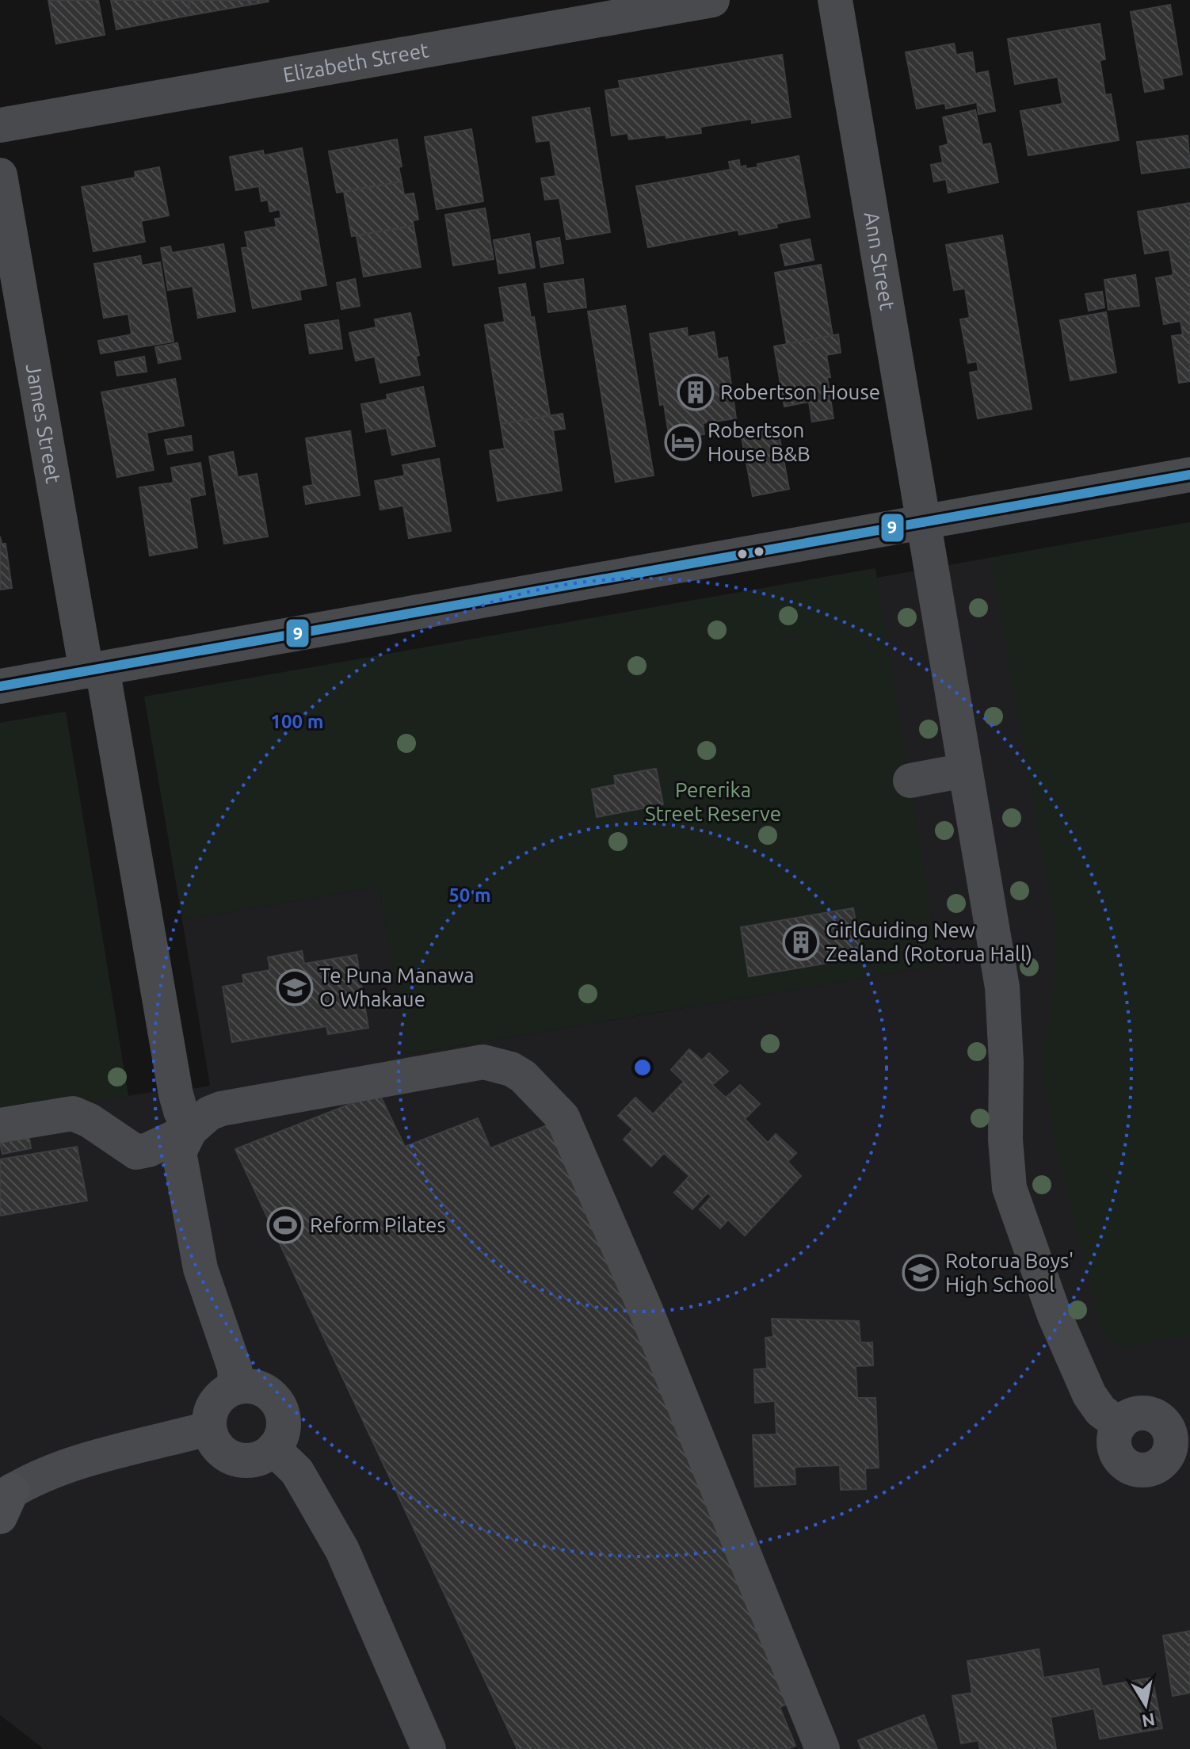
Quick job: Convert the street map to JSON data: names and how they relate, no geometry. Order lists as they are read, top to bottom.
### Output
{
  "streets": {
    "street": ["Elizabeth Street", "Ann Street", "James Street"]
  },
  "parks": ["Pererika Street Reserve"],
  "places": {
    "building": ["Robertson House", "GirlGuiding New Zealand (Rotorua Hall)"],
    "hotel": ["Robertson House B&B"],
    "school or university": ["Te Puna Manawa O Whakaue", "Rotorua Boys' High School"],
    "sports": ["Reform Pilates"]
  },
  "lines": ["transit line 9"],
  "north": "bottom",
  "rings": ["100 m", "50 m"]
}
